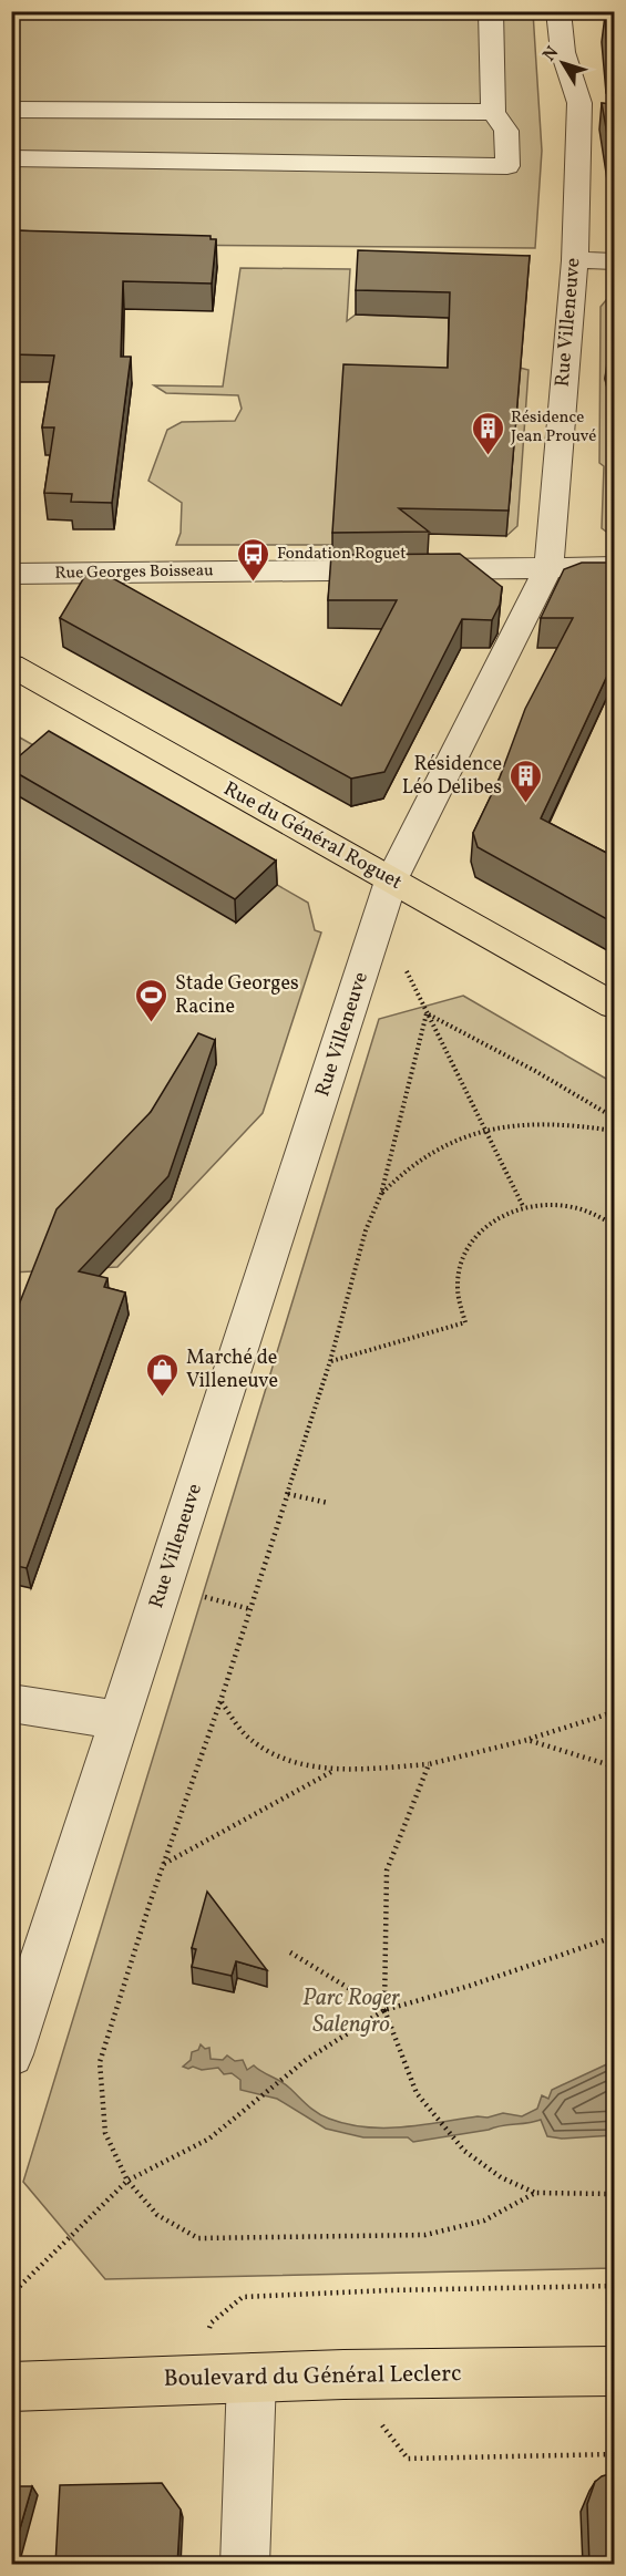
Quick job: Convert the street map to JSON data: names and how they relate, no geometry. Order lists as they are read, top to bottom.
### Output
{
  "streets": {
    "main road": ["Rue du Général Roguet", "Boulevard du Général Leclerc"],
    "street": ["Rue Villeneuve", "Rue Georges Boisseau"]
  },
  "crossings": [
    ["Rue Villeneuve", "Rue Georges Boisseau"],
    ["Rue Villeneuve", "Rue du Général Roguet"]
  ],
  "parks": ["Parc Roger Salengro"],
  "places": {
    "building": ["Résidence Jean Prouvé", "Résidence Léo Delibes"],
    "bus stop": ["Fondation Roguet"],
    "sports": ["Stade Georges Racine"],
    "shop": ["Marché de Villeneuve"]
  },
  "north": "top left"
}
